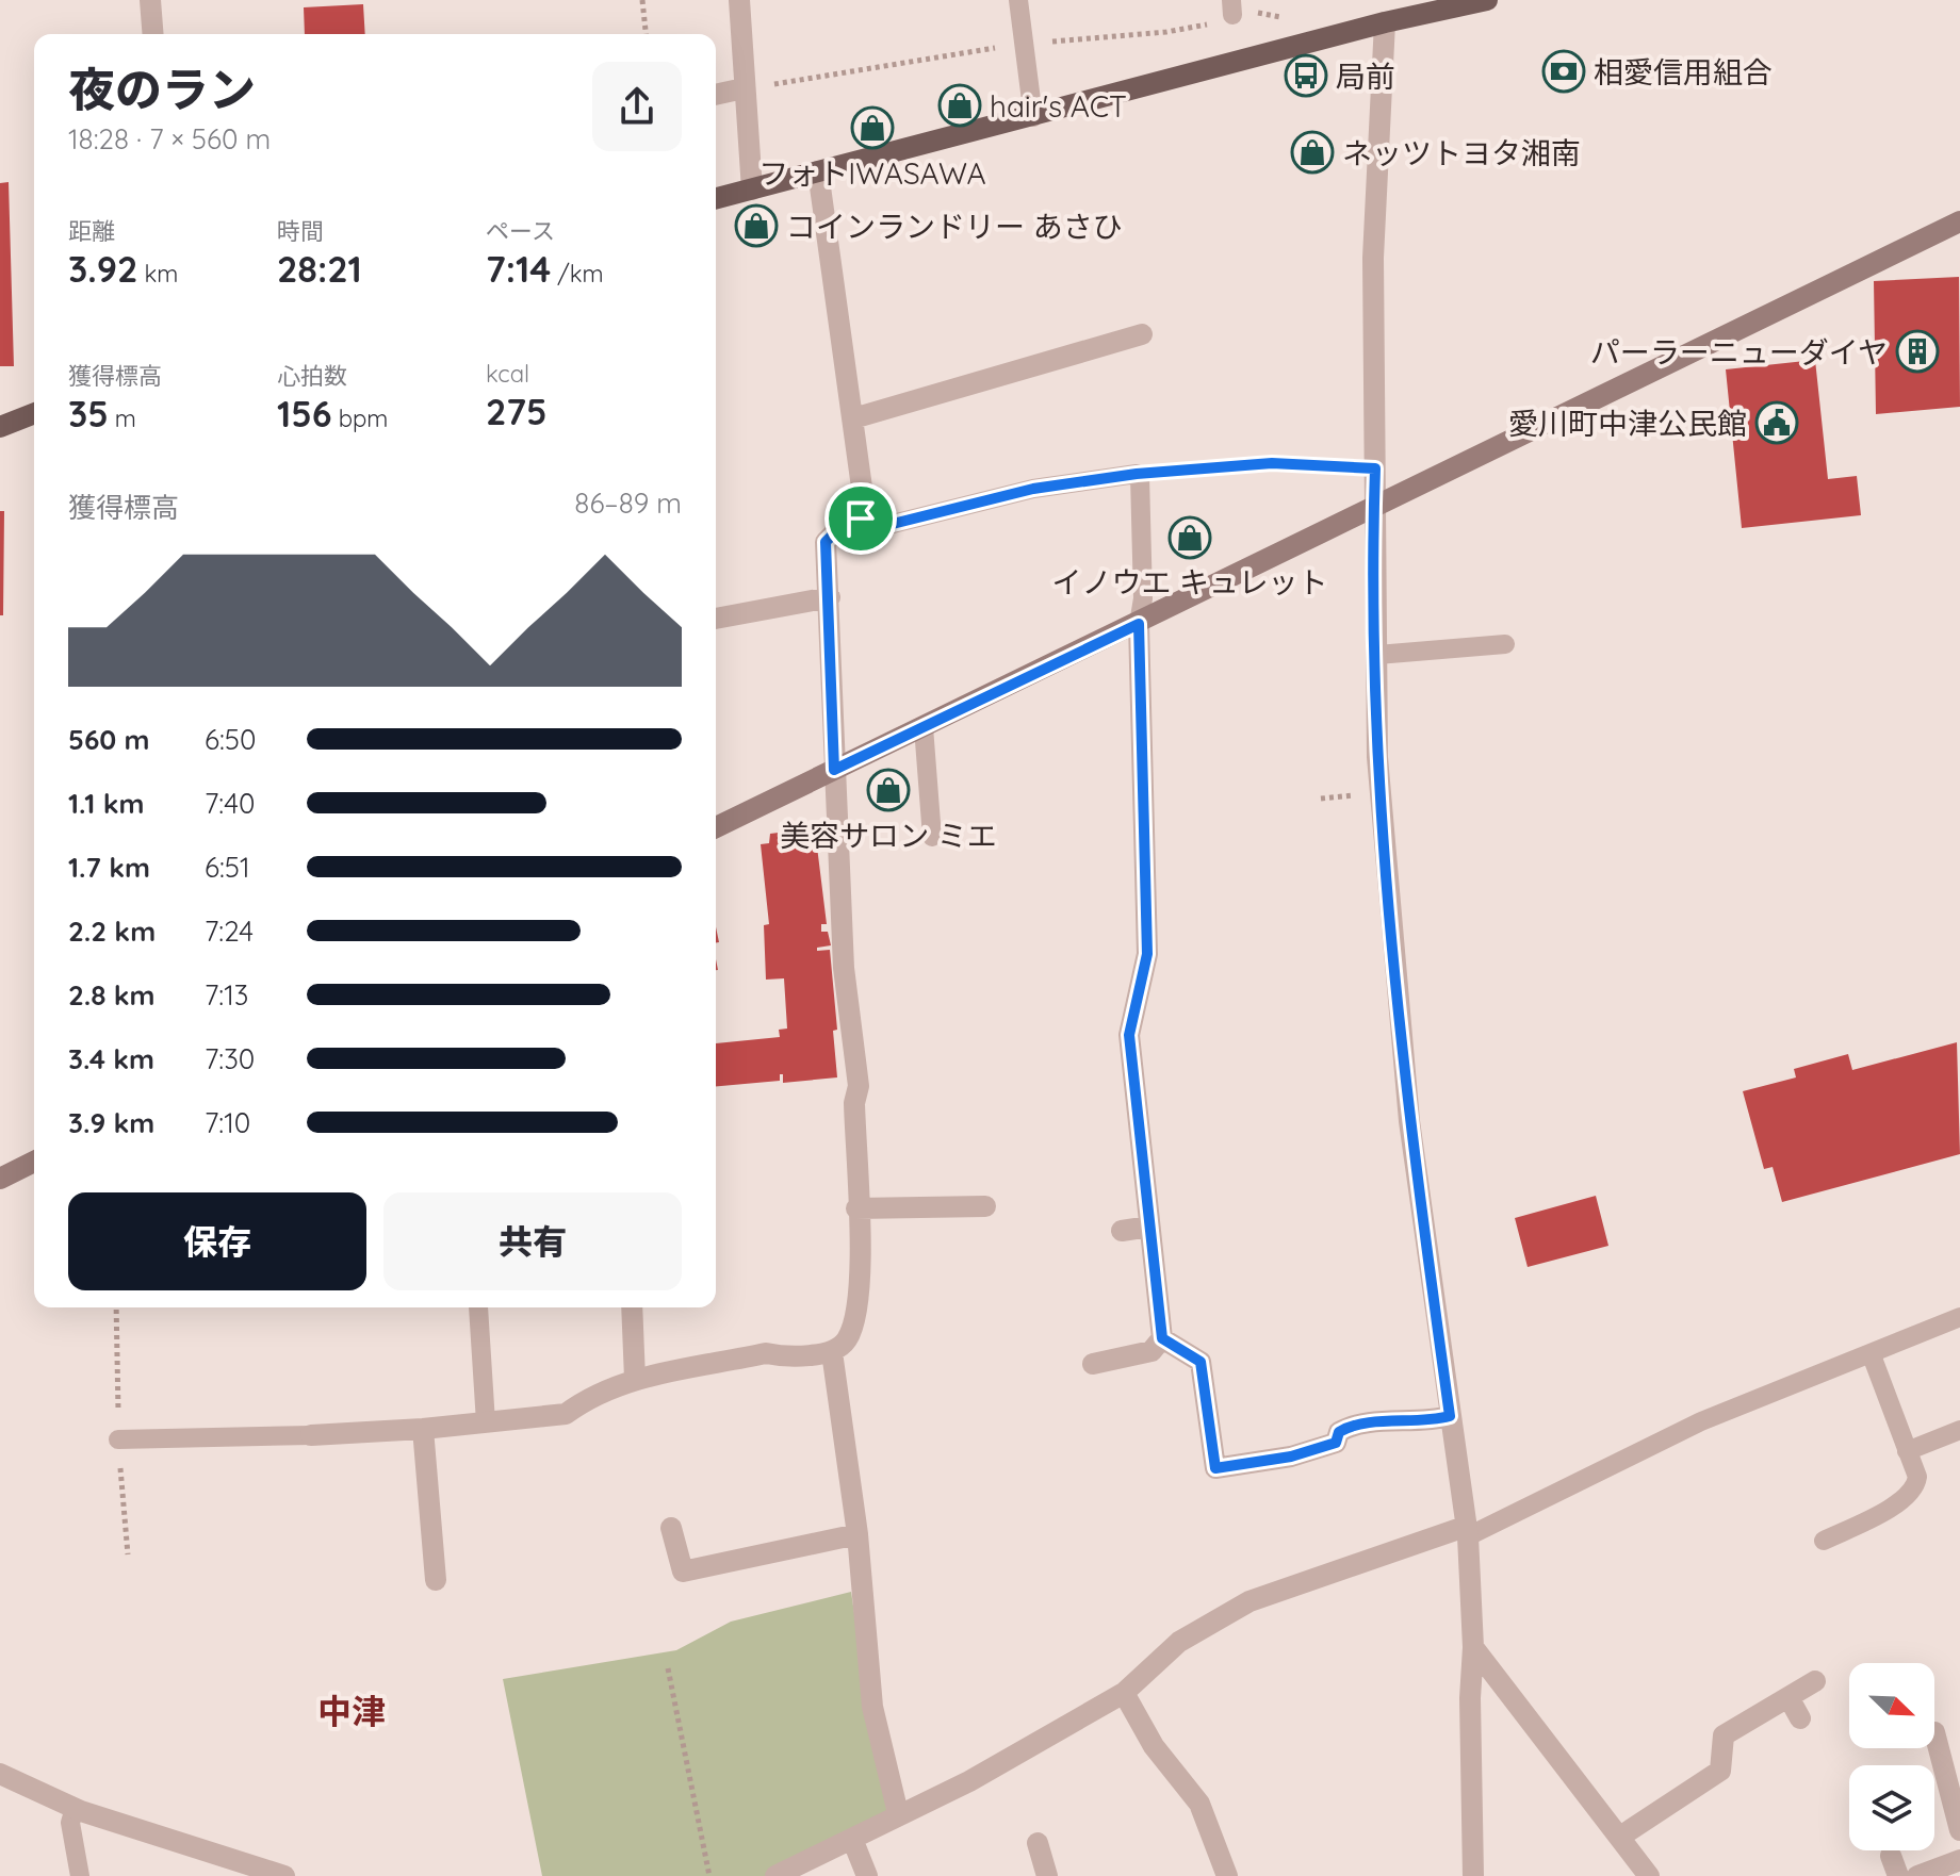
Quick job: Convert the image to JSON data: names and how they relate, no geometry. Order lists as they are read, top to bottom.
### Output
{
  "districts": ["中津"],
  "places": {
    "bank": ["相愛信用組合"],
    "bus stop": ["局前"],
    "shop": [
      "hair's ACT",
      "フォトIWASAWA",
      "ネッツトヨタ湘南",
      "コインランドリー あさひ",
      "イノウエ キュレット",
      "美容サロン ミエ"
    ],
    "building": ["パーラーニューダイヤ"],
    "public building": ["愛川町中津公民館"]
  },
  "north": "bottom right",
  "page": {
    "heading": ["夜のラン", "18:28 · 7 × 560 m"],
    "stats": [
      ["距離", "3.92 km"],
      ["時間", "28:21"],
      ["ペース", "7:14 /km"],
      ["獲得標高", "35 m"],
      ["心拍数", "156 bpm"],
      ["kcal", "275"]
    ],
    "chart": ["獲得標高", "86–89 m"],
    "list": [
      {
        "name": "560 m",
        "note": "6:50"
      },
      {
        "name": "1.1 km",
        "note": "7:40"
      },
      {
        "name": "1.7 km",
        "note": "6:51"
      },
      {
        "name": "2.2 km",
        "note": "7:24"
      },
      {
        "name": "2.8 km",
        "note": "7:13"
      },
      {
        "name": "3.4 km",
        "note": "7:30"
      },
      {
        "name": "3.9 km",
        "note": "7:10"
      }
    ],
    "buttons": ["保存", "共有"]
  }
}
